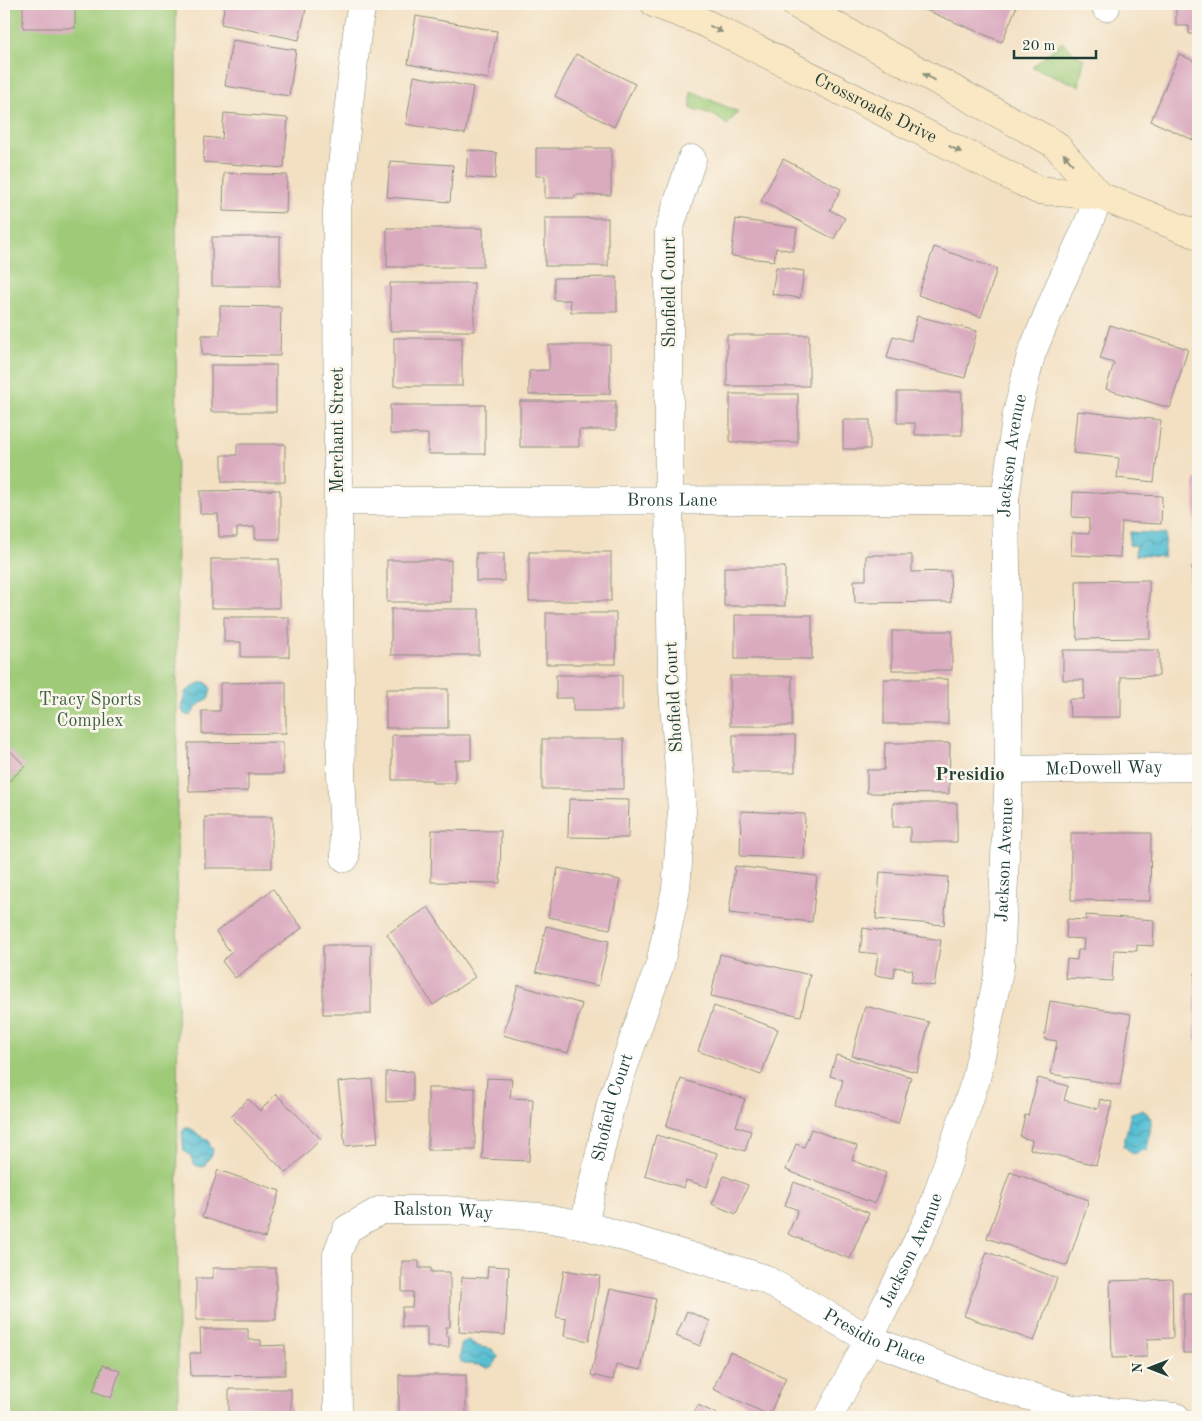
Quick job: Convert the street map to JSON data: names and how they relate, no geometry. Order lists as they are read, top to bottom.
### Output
{
  "streets": {
    "street": [
      "Crossroads Drive",
      "Shofield Court",
      "Merchant Street",
      "Jackson Avenue",
      "Brons Lane",
      "McDowell Way",
      "Ralston Way",
      "Presidio Place"
    ]
  },
  "crossings": [
    ["Crossroads Drive", "Jackson Avenue"],
    ["Shofield Court", "Brons Lane"],
    ["Shofield Court", "Ralston Way"],
    ["Shofield Court", "Presidio Place"],
    ["Merchant Street", "Brons Lane"],
    ["Jackson Avenue", "Brons Lane"],
    ["Jackson Avenue", "McDowell Way"],
    ["Jackson Avenue", "Presidio Place"],
    ["Ralston Way", "Presidio Place"]
  ],
  "districts": ["Presidio"],
  "parks": ["Tracy Sports Complex"],
  "scale_bar": "20 m",
  "north": "left"
}
